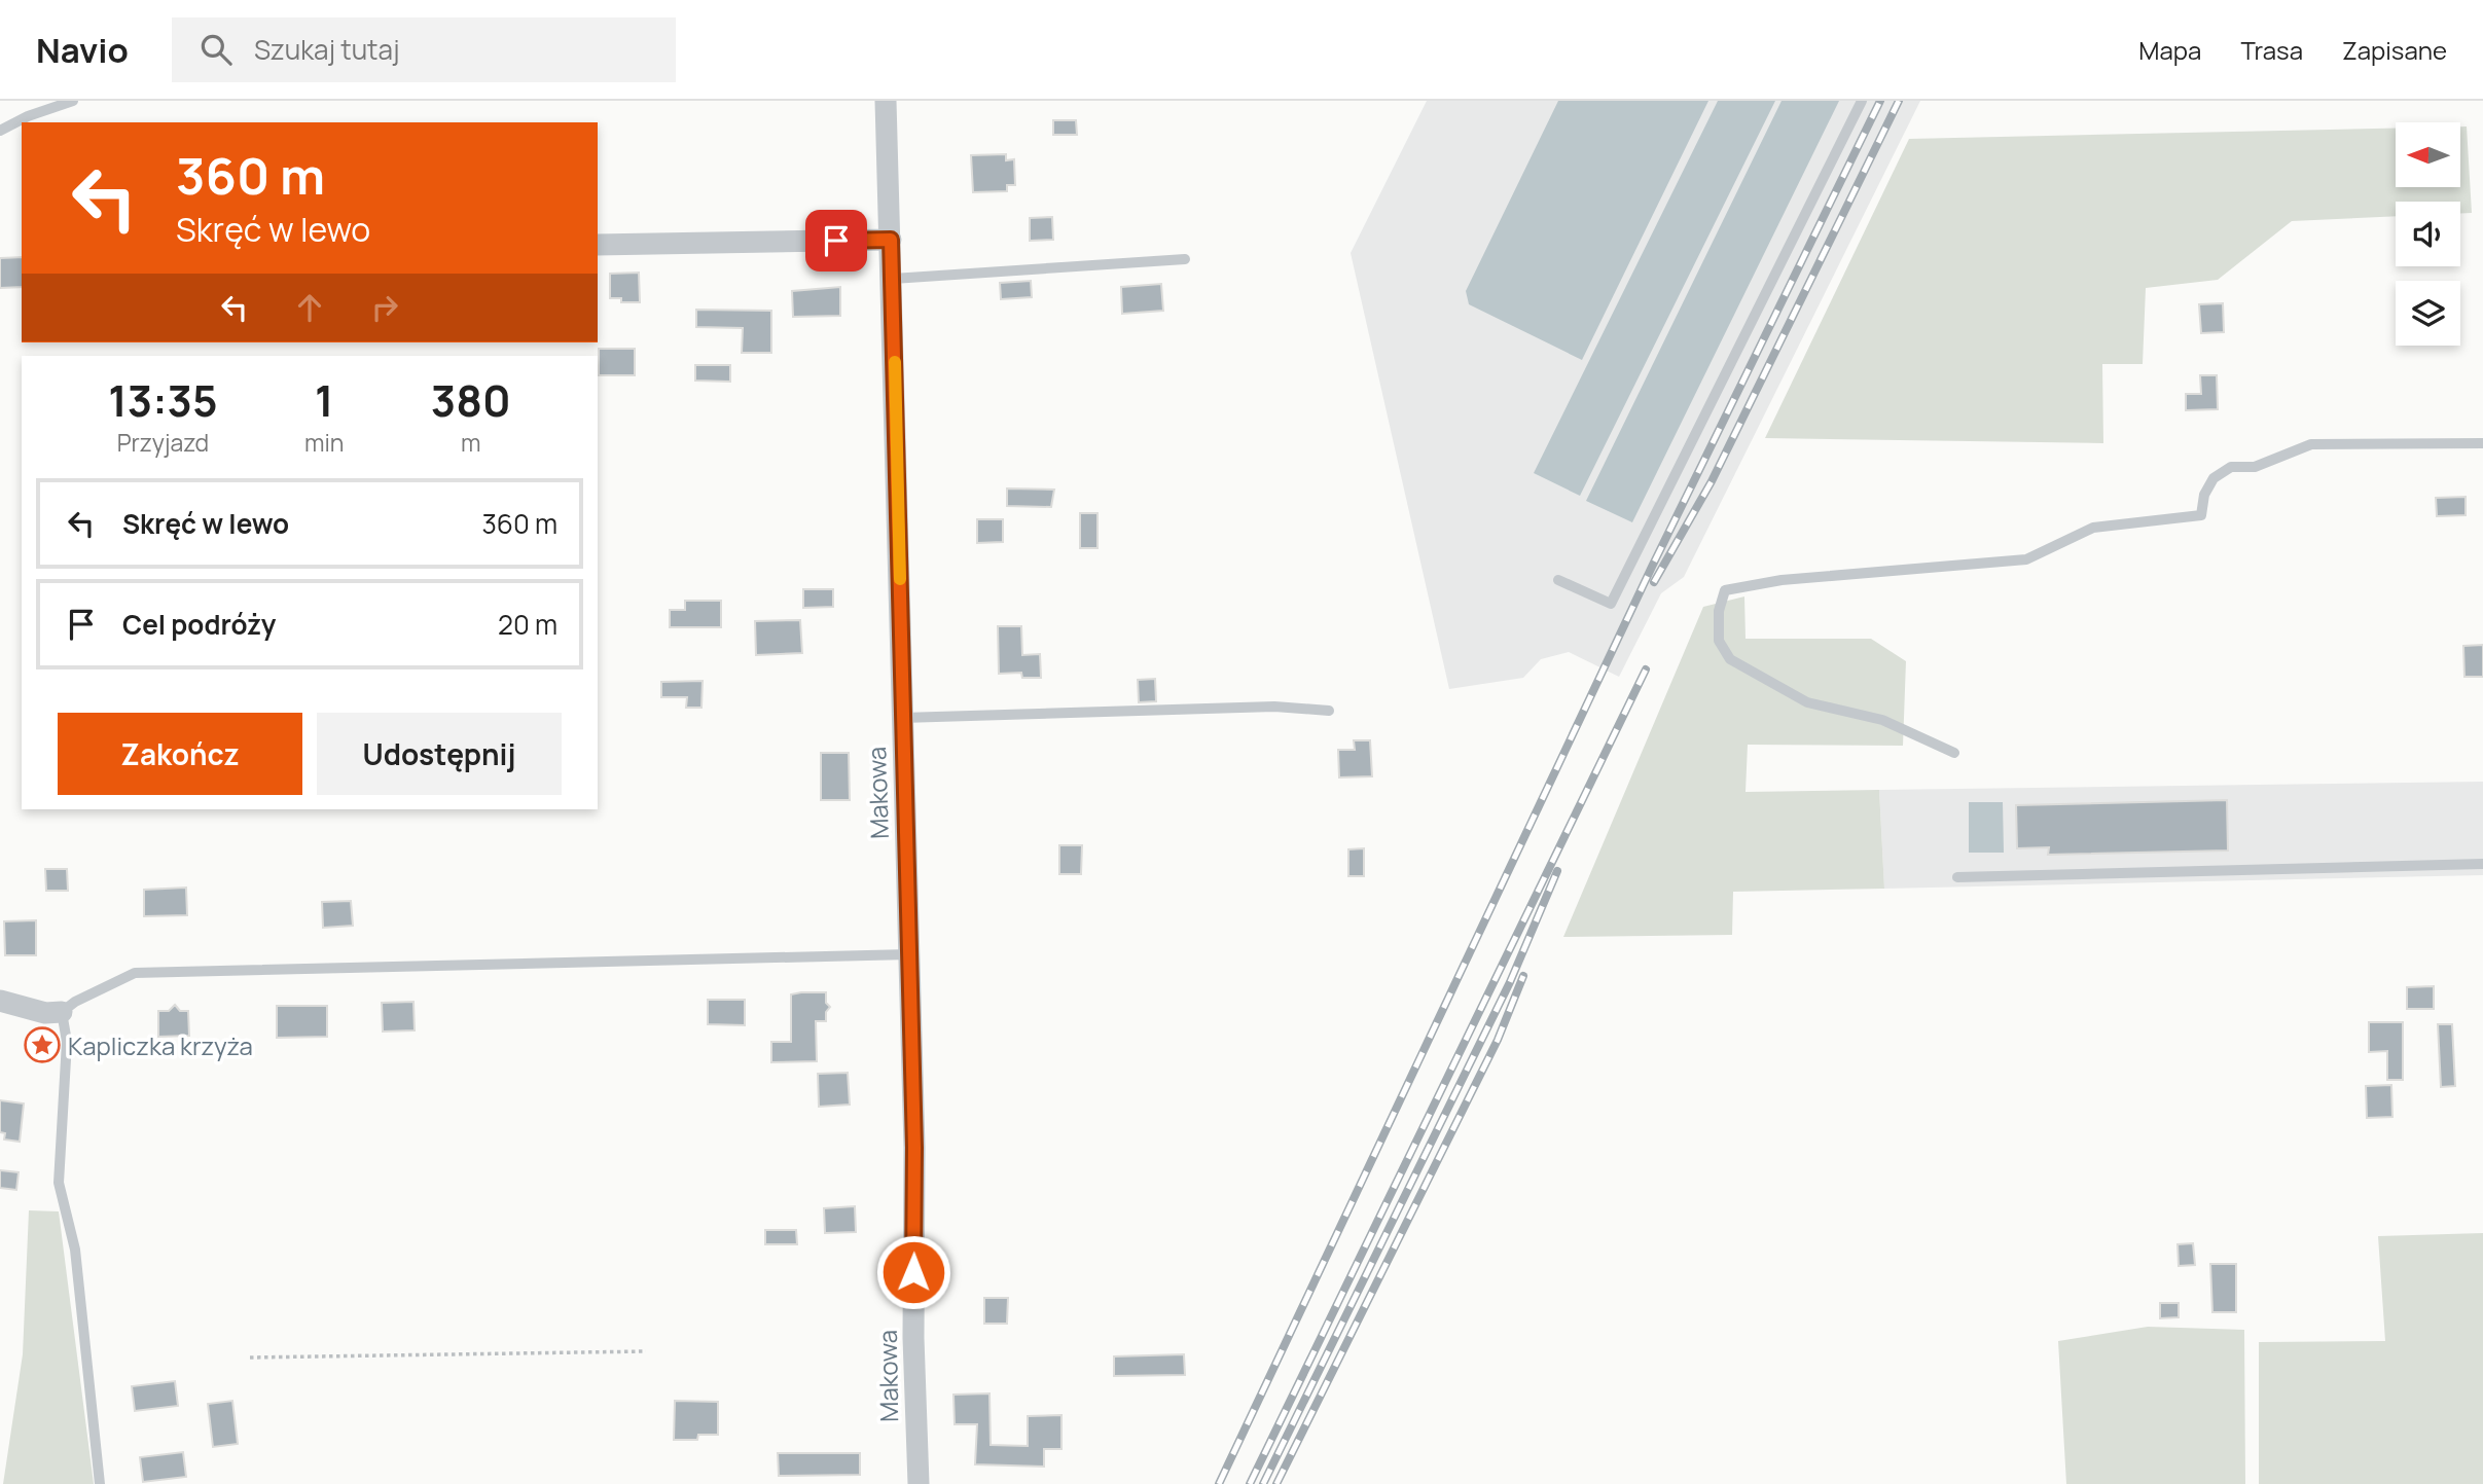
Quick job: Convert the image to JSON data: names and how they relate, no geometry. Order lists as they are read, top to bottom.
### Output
{
  "streets": {
    "street": ["Makowa"]
  },
  "places": {
    "place": ["Kapliczka krzyża"]
  },
  "north": "left",
  "page": {
    "header": "Navio",
    "search": "Szukaj tutaj",
    "nav": ["Mapa", "Trasa", "Zapisane"],
    "turn": ["360 m", "Skręć w lewo"],
    "eta": [
      "13:35",
      "Przyjazd",
      "1",
      "min",
      "380",
      "m"
    ],
    "list": [
      {
        "name": "Skręć w lewo",
        "value": "360 m"
      },
      {
        "name": "Cel podróży",
        "value": "20 m"
      }
    ],
    "buttons": ["Zakończ", "Udostępnij"]
  }
}
